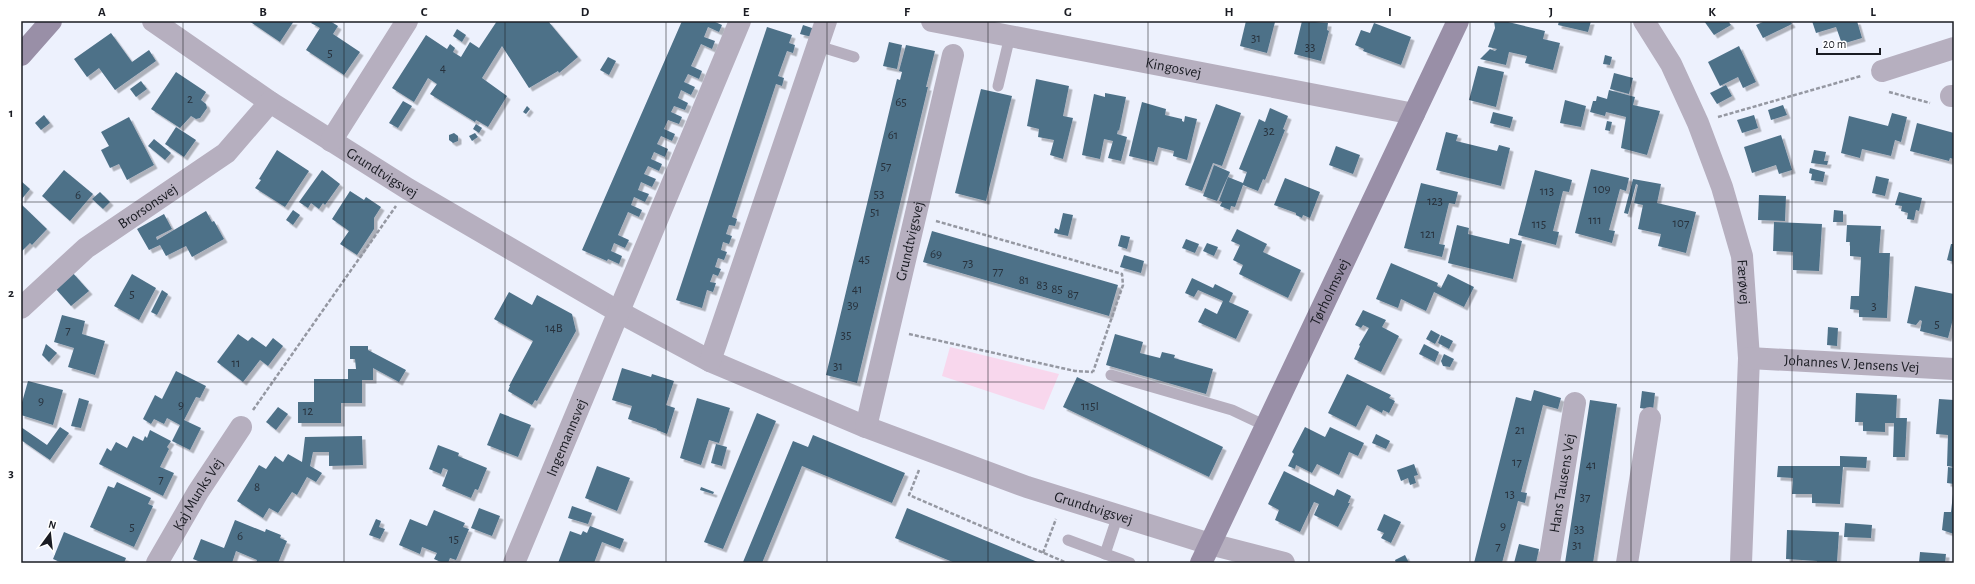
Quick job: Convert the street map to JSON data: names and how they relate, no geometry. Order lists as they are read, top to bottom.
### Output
{
  "streets": {
    "street": [
      "Kingosvej",
      "Grundtvigsvej",
      "Brorsonsvej",
      "Færøvej",
      "Tørholmsvej",
      "Johannes V. Jensens Vej",
      "Ingemannsvej",
      "Hans Tausens Vej",
      "Kaj Munks Vej"
    ]
  },
  "crossings": [
    ["Kingosvej", "Tørholmsvej"],
    ["Grundtvigsvej", "Brorsonsvej"],
    ["Grundtvigsvej", "Tørholmsvej"],
    ["Grundtvigsvej", "Ingemannsvej"],
    ["Færøvej", "Johannes V. Jensens Vej"]
  ],
  "house_numbers": [
    "31",
    "33",
    "5",
    "4",
    "2",
    "65",
    "32",
    "61",
    "57",
    "109",
    "113",
    "53",
    "6",
    "123",
    "51",
    "111",
    "107",
    "115",
    "121",
    "69",
    "45",
    "73",
    "77",
    "81",
    "83",
    "41",
    "85",
    "5",
    "87",
    "39",
    "3",
    "5",
    "14B",
    "7",
    "35",
    "11",
    "31",
    "9",
    "9",
    "115I",
    "12",
    "21",
    "17",
    "41",
    "7",
    "8",
    "13",
    "37",
    "9",
    "5",
    "33",
    "6",
    "15",
    "31",
    "7"
  ],
  "scale_bar": "20 m",
  "north": "top",
  "grid": {
    "columns": [
      "A",
      "B",
      "C",
      "D",
      "E",
      "F",
      "G",
      "H",
      "I",
      "J",
      "K",
      "L"
    ],
    "rows": ["1", "2", "3"]
  }
}
